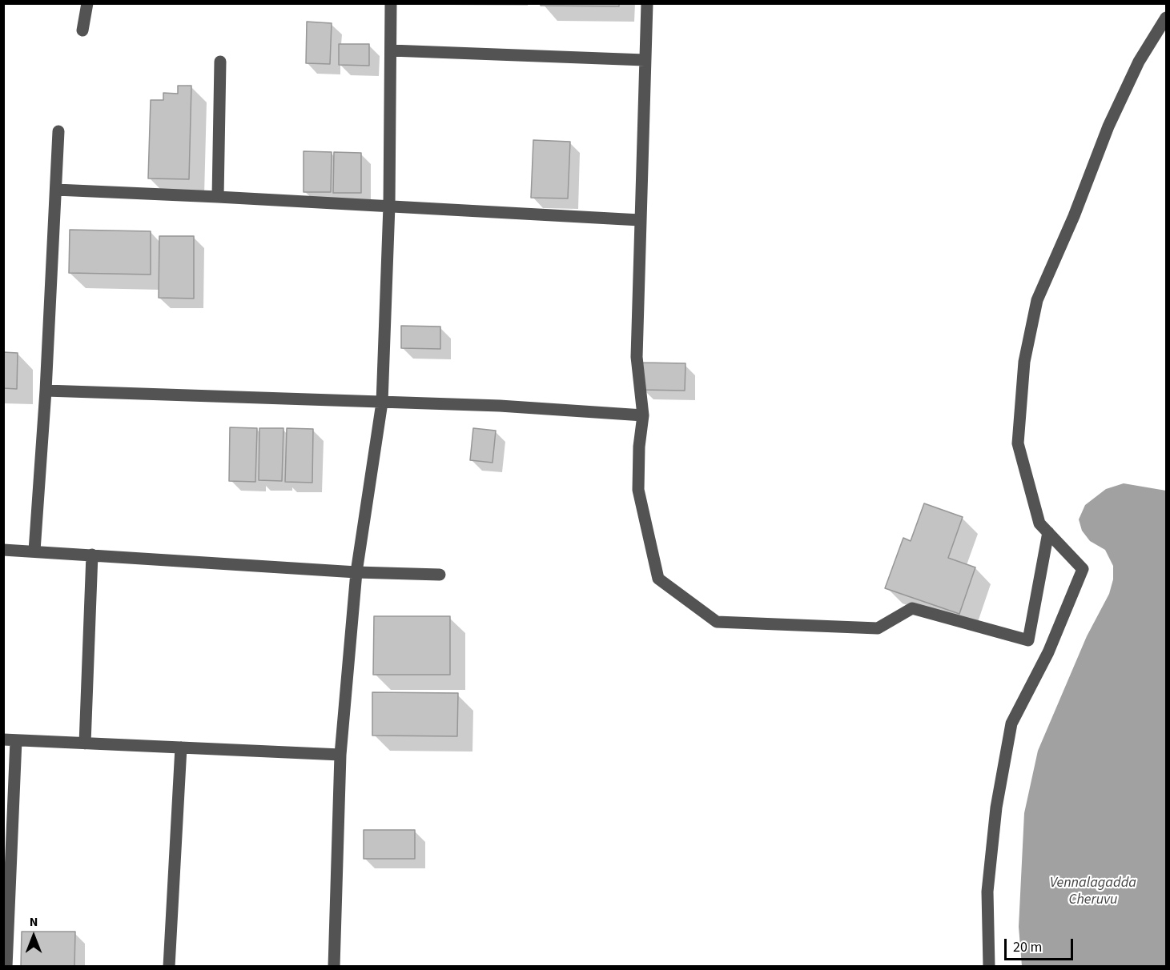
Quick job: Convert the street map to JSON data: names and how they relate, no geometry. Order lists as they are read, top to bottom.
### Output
{
  "water": ["Vennalagadda Cheruvu"],
  "scale_bar": "20 m",
  "north": "top"
}
